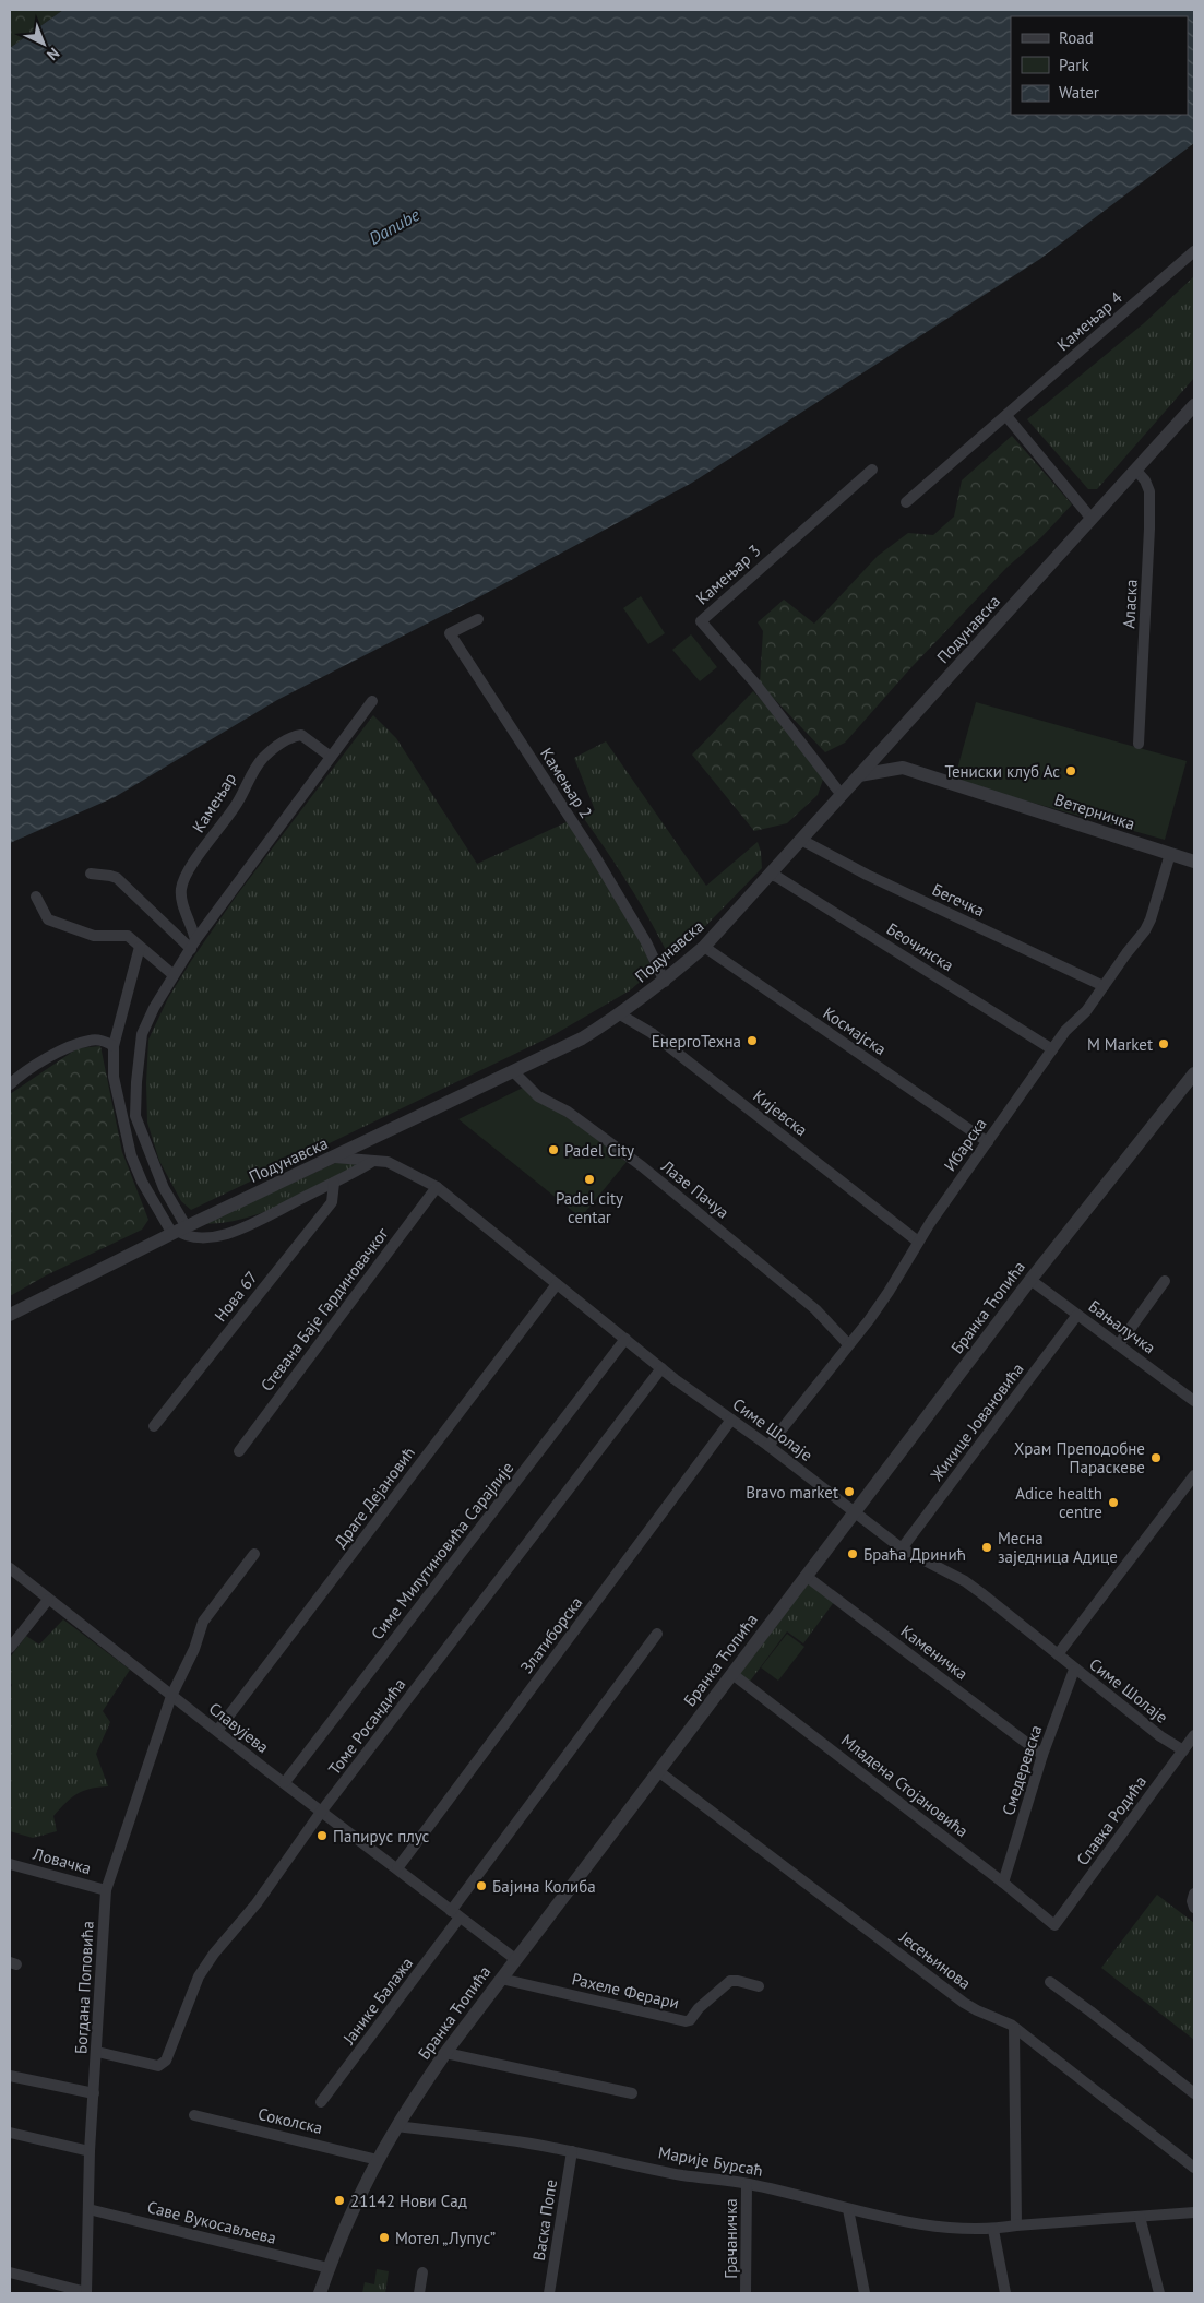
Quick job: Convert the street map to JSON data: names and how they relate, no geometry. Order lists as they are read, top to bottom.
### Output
{
  "streets": {
    "street": [
      "Камењар 4",
      "Камењар 3",
      "Аласка",
      "Подунавска",
      "Камењар 2",
      "Камењар",
      "Ветерничка",
      "Бегечка",
      "Беочинска",
      "Космајска",
      "Кијевска",
      "Ибарска",
      "Лазе Пачуа",
      "Нова 67",
      "Бранка Ћопића",
      "Стевана Баје Гардиновачког",
      "Бањалучка",
      "Жикице Јовановића",
      "Симе Шолаје",
      "Драге Дејановић",
      "Симе Милутиновића Сарајлије",
      "Златиборска",
      "Каменичка",
      "Томе Росандића",
      "Славујева",
      "Смедеревска",
      "Младена Стојановића",
      "Славка Родића",
      "Ловачка",
      "Јесењинова",
      "Богдана Поповића",
      "Рахеле Ферари",
      "Јанике Балажа",
      "Соколска",
      "Марије Бурсаћ",
      "Васка Попе",
      "Саве Вукосављева",
      "Грачаничка"
    ]
  },
  "crossings": [
    ["Камењар 3", "Подунавска"],
    ["Аласка", "Подунавска"],
    ["Подунавска", "Камењар 2"],
    ["Подунавска", "Ветерничка"],
    ["Подунавска", "Бегечка"],
    ["Подунавска", "Беочинска"],
    ["Подунавска", "Космајска"],
    ["Подунавска", "Кијевска"],
    ["Подунавска", "Лазе Пачуа"],
    ["Подунавска", "Симе Шолаје"],
    ["Ветерничка", "Ибарска"],
    ["Бегечка", "Ибарска"],
    ["Беочинска", "Ибарска"],
    ["Космајска", "Ибарска"],
    ["Кијевска", "Ибарска"],
    ["Ибарска", "Лазе Пачуа"],
    ["Ибарска", "Симе Шолаје"],
    ["Бранка Ћопића", "Бањалучка"],
    ["Бранка Ћопића", "Симе Шолаје"],
    ["Бранка Ћопића", "Каменичка"],
    ["Бранка Ћопића", "Славујева"],
    ["Бранка Ћопића", "Младена Стојановића"],
    ["Бранка Ћопића", "Јесењинова"],
    ["Бранка Ћопића", "Рахеле Ферари"],
    ["Бранка Ћопића", "Соколска"],
    ["Бранка Ћопића", "Марије Бурсаћ"],
    ["Бранка Ћопића", "Саве Вукосављева"],
    ["Стевана Баје Гардиновачког", "Симе Шолаје"],
    ["Бањалучка", "Жикице Јовановића"],
    ["Жикице Јовановића", "Симе Шолаје"],
    ["Симе Шолаје", "Драге Дејановић"],
    ["Симе Шолаје", "Симе Милутиновића Сарајлије"],
    ["Симе Шолаје", "Златиборска"],
    ["Симе Шолаје", "Томе Росандића"],
    ["Симе Шолаје", "Смедеревска"],
    ["Симе Шолаје", "Славка Родића"],
    ["Драге Дејановић", "Славујева"],
    ["Симе Милутиновића Сарајлије", "Славујева"],
    ["Златиборска", "Славујева"],
    ["Каменичка", "Смедеревска"],
    ["Томе Росандића", "Славујева"],
    ["Томе Росандића", "Богдана Поповића"],
    ["Славујева", "Богдана Поповића"],
    ["Славујева", "Јанике Балажа"],
    ["Смедеревска", "Младена Стојановића"],
    ["Младена Стојановића", "Славка Родића"],
    ["Ловачка", "Богдана Поповића"],
    ["Богдана Поповића", "Саве Вукосављева"],
    ["Марије Бурсаћ", "Васка Попе"],
    ["Марије Бурсаћ", "Грачаничка"]
  ],
  "water": ["Danube"],
  "places": [
    "Тениски клуб Ас",
    "ЕнергоТехна",
    "M Market",
    "Padel City",
    "Padel city centar",
    "Храм Преподобне Параскеве",
    "Bravo market",
    "Adice health centre",
    "Месна заједница Адице",
    "Браћа Дринић",
    "Папирус плус",
    "Бајина Колиба",
    "21142 Нови Сад",
    "Мотел „Лупус”"
  ],
  "legend": ["Road", "Park", "Water"],
  "north": "bottom right"
}
